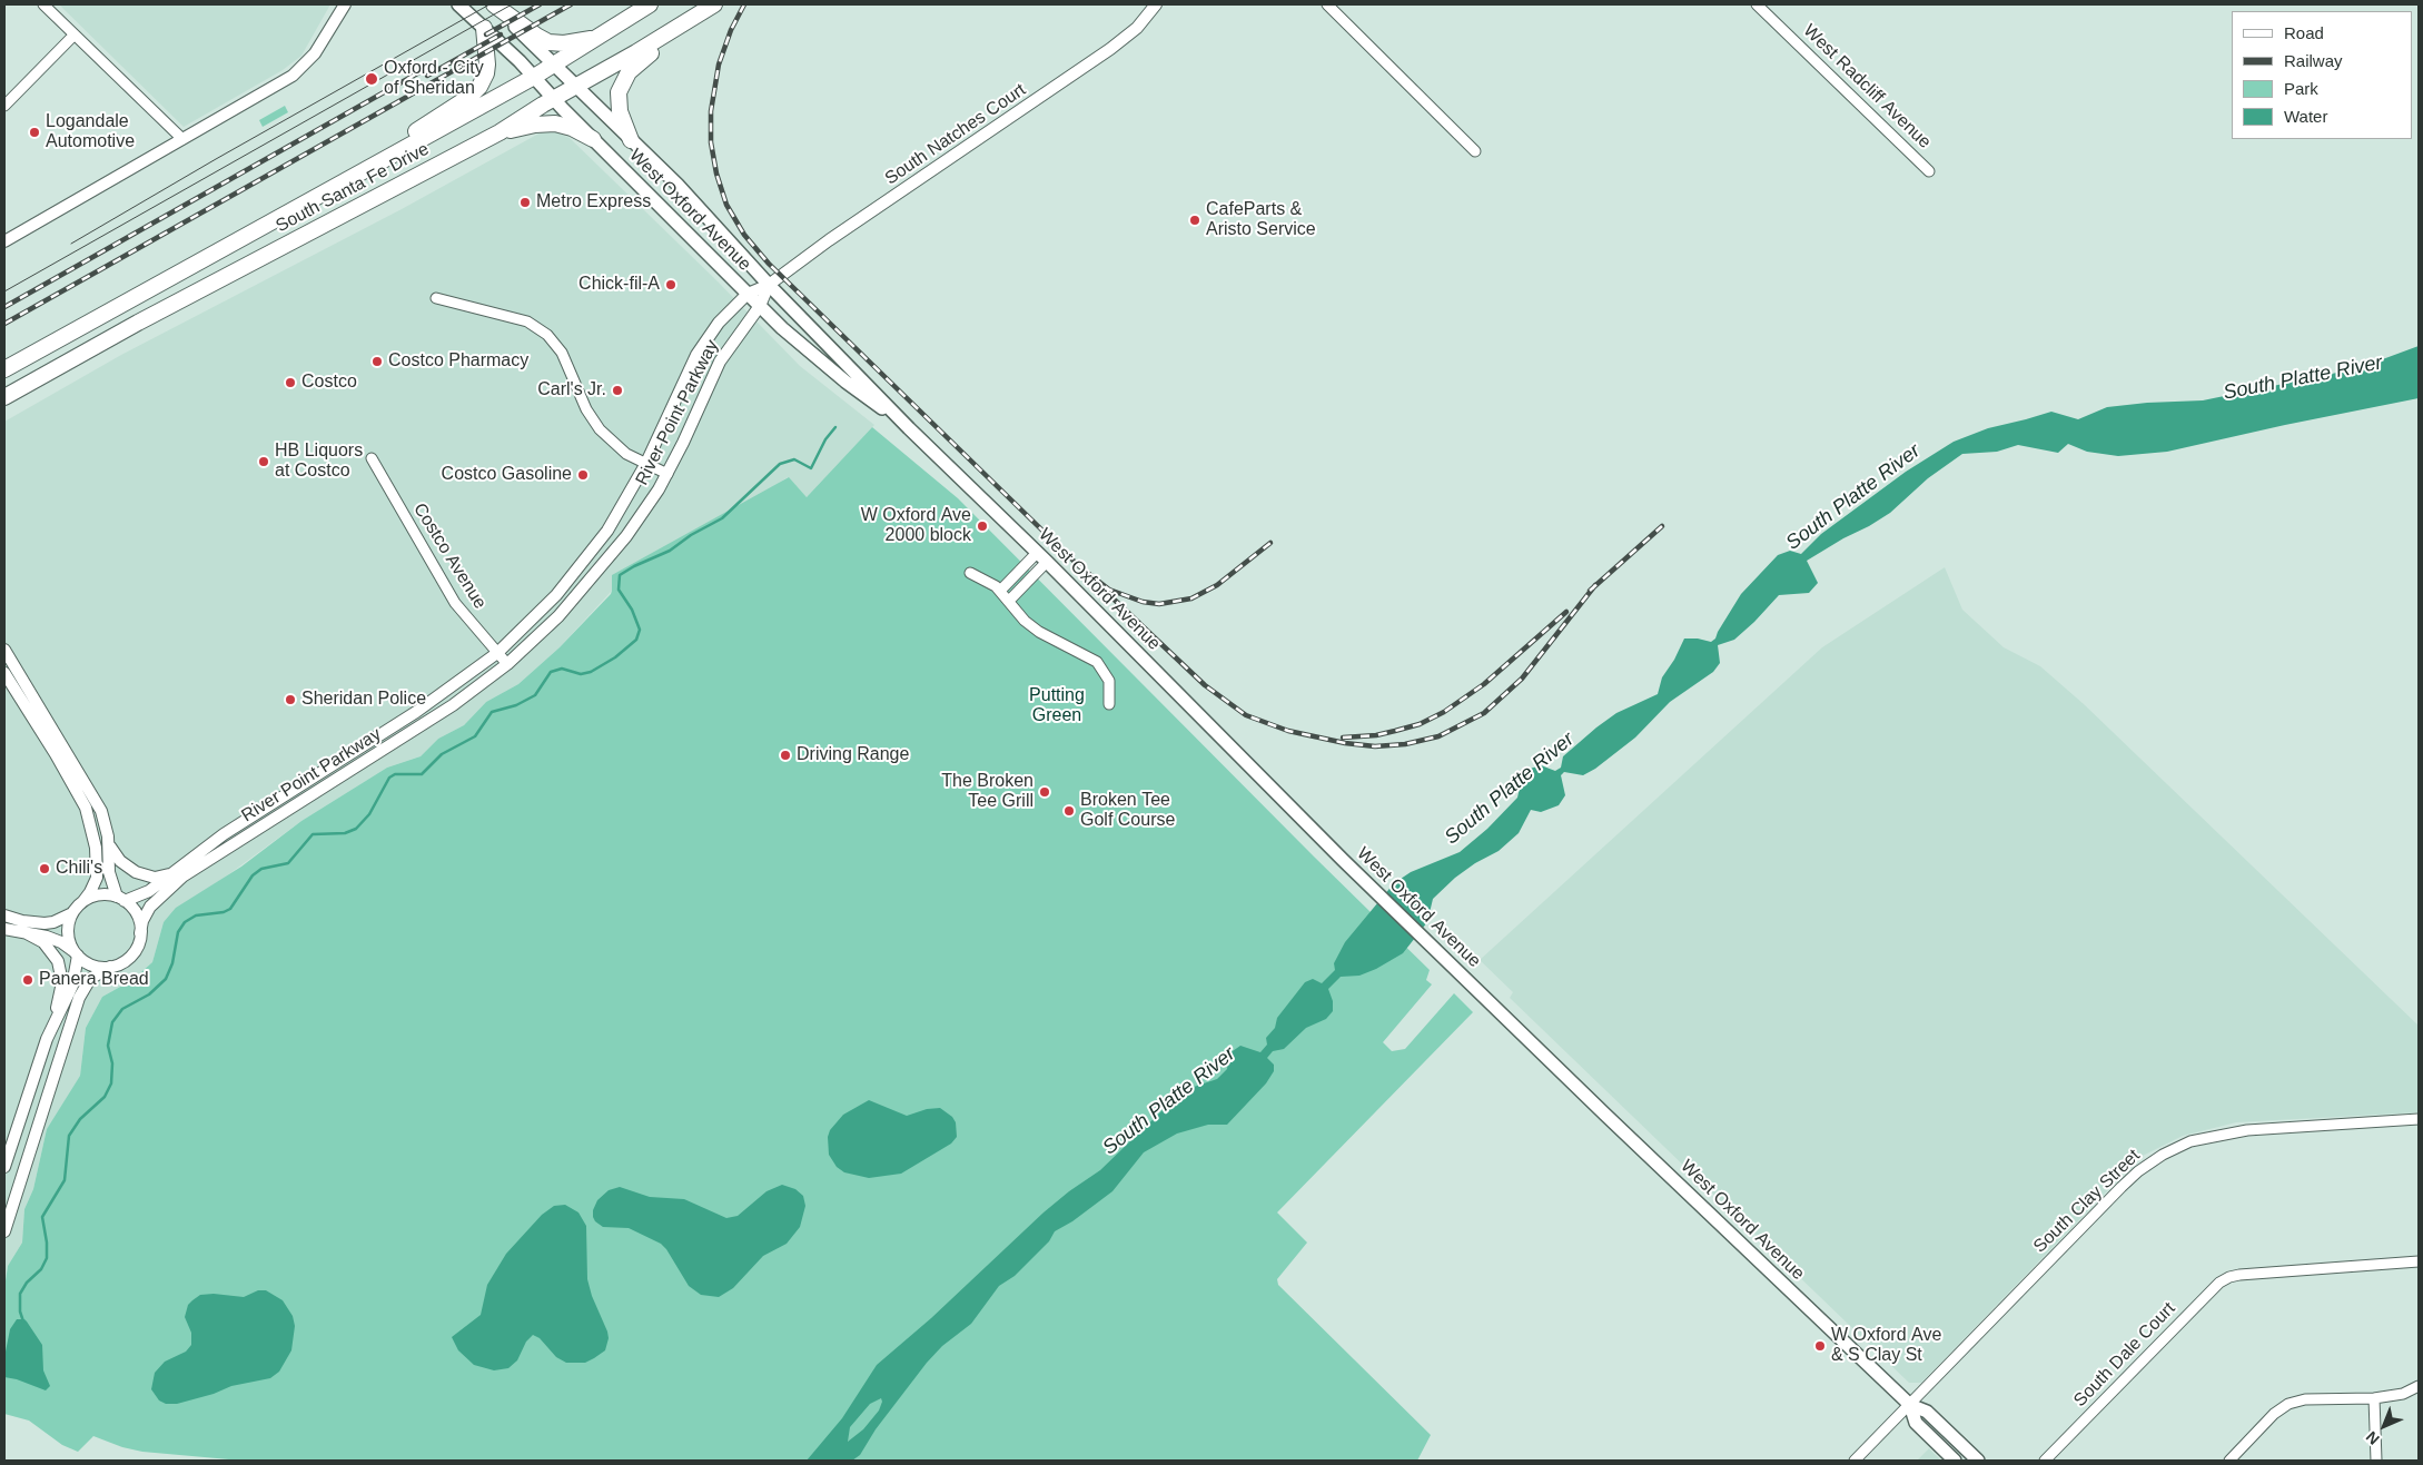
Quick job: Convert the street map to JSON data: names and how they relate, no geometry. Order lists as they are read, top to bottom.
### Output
{
  "streets": {
    "highway": ["South Santa Fe Drive"],
    "main road": ["West Oxford Avenue"],
    "street": [
      "West Radcliff Avenue",
      "South Natches Court",
      "River Point Parkway",
      "Costco Avenue",
      "South Clay Street",
      "South Dale Court"
    ]
  },
  "crossings": [
    ["South Natches Court", "West Oxford Avenue"],
    ["South Natches Court", "River Point Parkway"],
    ["South Santa Fe Drive", "West Oxford Avenue"],
    ["West Oxford Avenue", "River Point Parkway"],
    ["West Oxford Avenue", "South Clay Street"],
    ["River Point Parkway", "Costco Avenue"]
  ],
  "water": ["South Platte River"],
  "parks": ["Putting Green"],
  "places": [
    "Oxford - City of Sheridan",
    "Logandale Automotive",
    "Metro Express",
    "CafeParts & Aristo Service",
    "Chick-fil-A",
    "Costco Pharmacy",
    "Costco",
    "Carl's Jr.",
    "HB Liquors at Costco",
    "Costco Gasoline",
    "W Oxford Ave 2000 block",
    "Sheridan Police",
    "Driving Range",
    "The Broken Tee Grill",
    "Broken Tee Golf Course",
    "Chili's",
    "Panera Bread",
    "W Oxford Ave & S Clay St"
  ],
  "legend": [
    "Road",
    "Railway",
    "Park",
    "Water"
  ],
  "north": "bottom left"
}
